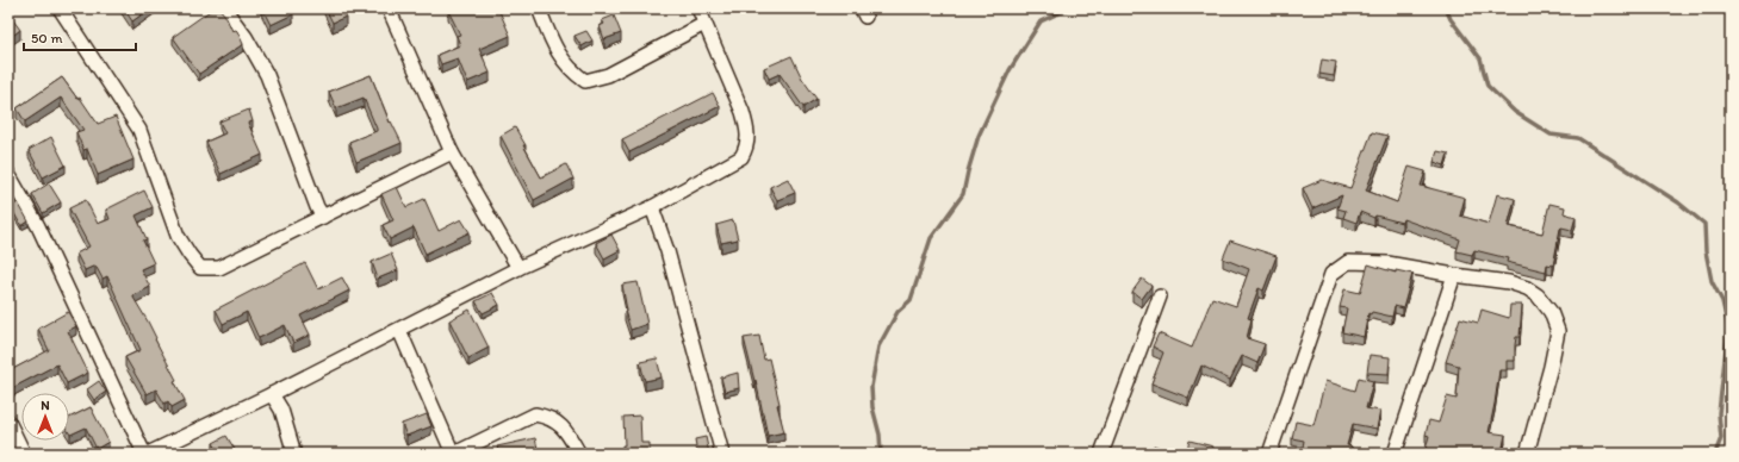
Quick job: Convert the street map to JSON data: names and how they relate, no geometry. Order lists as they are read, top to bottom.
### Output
{
  "scale_bar": "50 m",
  "north": "top"
}
